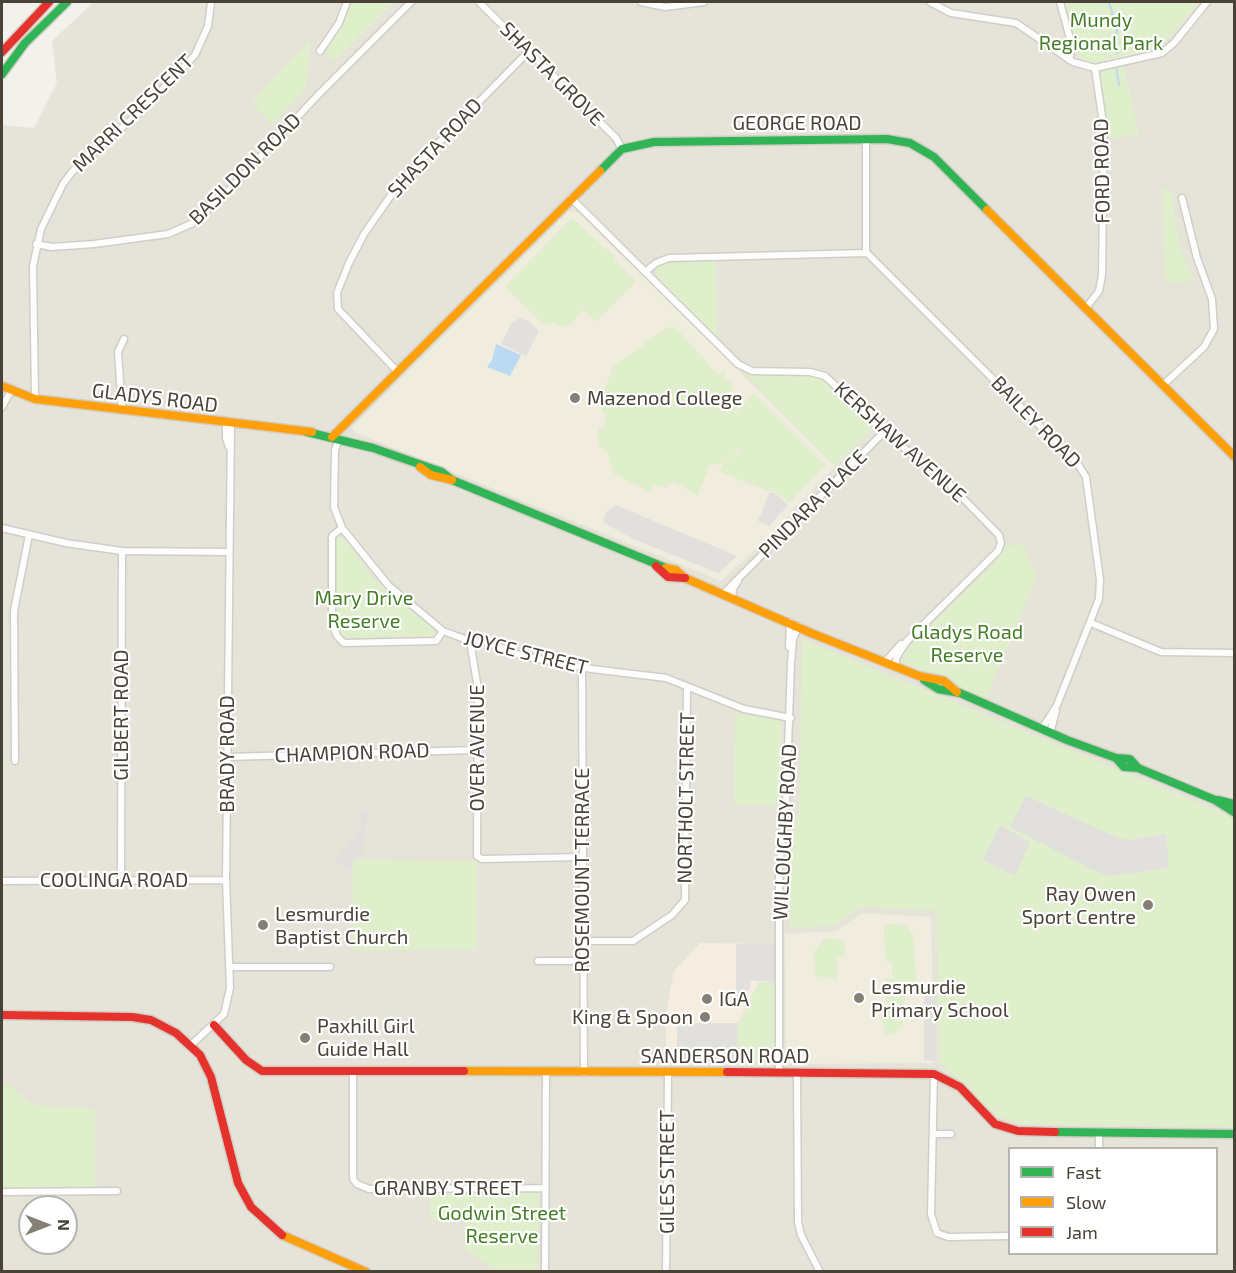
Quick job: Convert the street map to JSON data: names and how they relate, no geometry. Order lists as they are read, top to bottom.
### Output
{
  "streets": {
    "street": [
      "SHASTA GROVE",
      "MARRI CRESCENT",
      "GEORGE ROAD",
      "SHASTA ROAD",
      "BASILDON ROAD",
      "FORD ROAD",
      "GLADYS ROAD",
      "BAILEY ROAD",
      "KERSHAW AVENUE",
      "PINDARA PLACE",
      "JOYCE STREET",
      "GILBERT ROAD",
      "OVER AVENUE",
      "CHAMPION ROAD",
      "BRADY ROAD",
      "NORTHOLT STREET",
      "WILLOUGHBY ROAD",
      "ROSEMOUNT TERRACE",
      "COOLINGA ROAD",
      "SANDERSON ROAD",
      "GILES STREET",
      "GRANBY STREET"
    ]
  },
  "crossings": [
    ["SHASTA GROVE", "GEORGE ROAD"],
    ["SHASTA GROVE", "SHASTA ROAD"],
    ["MARRI CRESCENT", "BASILDON ROAD"],
    ["MARRI CRESCENT", "GLADYS ROAD"],
    ["GEORGE ROAD", "FORD ROAD"],
    ["GLADYS ROAD", "BAILEY ROAD"],
    ["GLADYS ROAD", "KERSHAW AVENUE"],
    ["GLADYS ROAD", "PINDARA PLACE"],
    ["GLADYS ROAD", "JOYCE STREET"],
    ["GLADYS ROAD", "BRADY ROAD"],
    ["GLADYS ROAD", "WILLOUGHBY ROAD"],
    ["KERSHAW AVENUE", "PINDARA PLACE"],
    ["JOYCE STREET", "OVER AVENUE"],
    ["JOYCE STREET", "NORTHOLT STREET"],
    ["JOYCE STREET", "WILLOUGHBY ROAD"],
    ["JOYCE STREET", "ROSEMOUNT TERRACE"],
    ["GILBERT ROAD", "COOLINGA ROAD"],
    ["OVER AVENUE", "CHAMPION ROAD"],
    ["OVER AVENUE", "ROSEMOUNT TERRACE"],
    ["CHAMPION ROAD", "BRADY ROAD"],
    ["BRADY ROAD", "COOLINGA ROAD"],
    ["BRADY ROAD", "SANDERSON ROAD"],
    ["NORTHOLT STREET", "ROSEMOUNT TERRACE"],
    ["WILLOUGHBY ROAD", "SANDERSON ROAD"],
    ["ROSEMOUNT TERRACE", "SANDERSON ROAD"],
    ["SANDERSON ROAD", "GILES STREET"],
    ["SANDERSON ROAD", "GRANBY STREET"]
  ],
  "parks": [
    "Mundy Regional Park",
    "Mary Drive Reserve",
    "Gladys Road Reserve",
    "Godwin Street Reserve"
  ],
  "places": [
    "Mazenod College",
    "Ray Owen Sport Centre",
    "Lesmurdie Baptist Church",
    "Lesmurdie Primary School",
    "IGA",
    "King & Spoon",
    "Paxhill Girl Guide Hall"
  ],
  "legend": ["Fast", "Slow", "Jam"],
  "north": "right"
}
